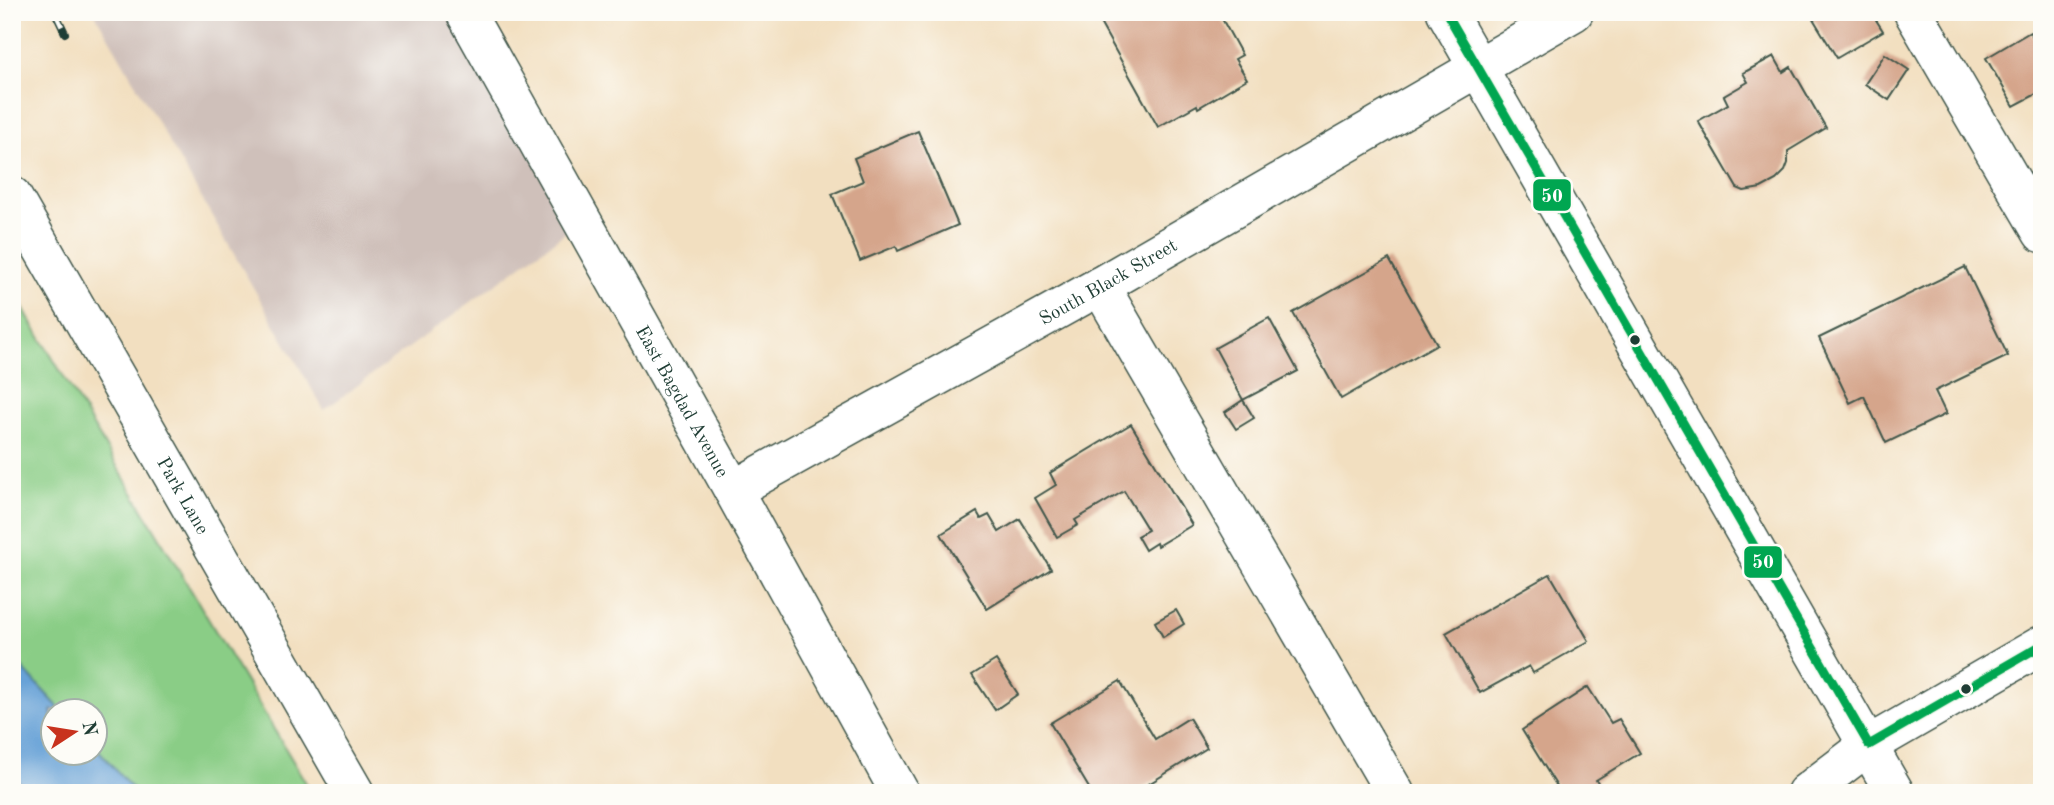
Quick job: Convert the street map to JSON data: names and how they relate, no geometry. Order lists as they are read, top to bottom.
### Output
{
  "streets": {
    "street": ["South Black Street", "East Bagdad Avenue", "Park Lane"]
  },
  "crossings": [
    ["South Black Street", "East Bagdad Avenue"]
  ],
  "lines": ["transit line 50"],
  "north": "right"
}
